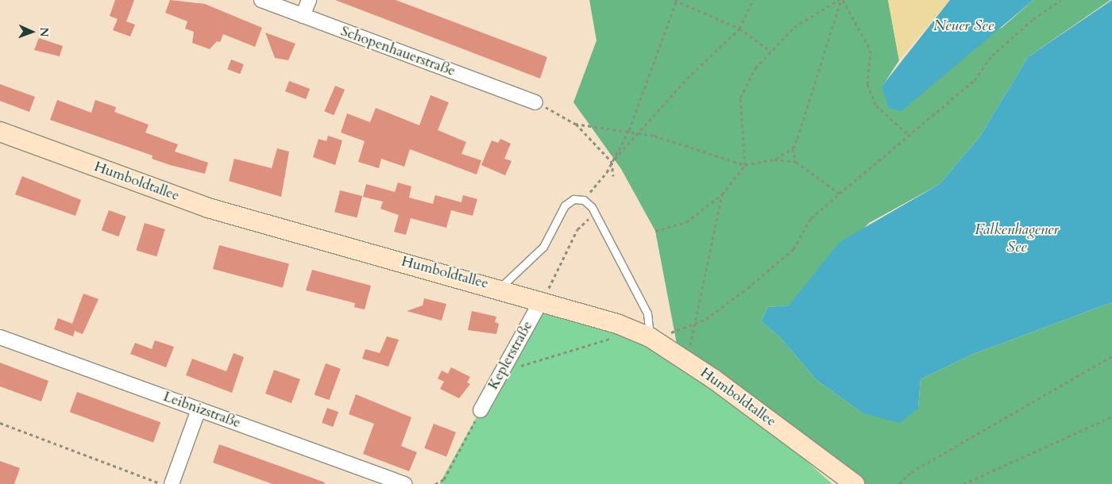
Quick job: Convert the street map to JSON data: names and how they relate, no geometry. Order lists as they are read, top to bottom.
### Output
{
  "streets": {
    "street": [
      "Schopenhauerstraße",
      "Humboldtallee",
      "Keplerstraße",
      "Leibnizstraße"
    ]
  },
  "crossings": [
    ["Humboldtallee", "Keplerstraße"]
  ],
  "water": ["Neuer See", "Falkenhagener See"],
  "north": "right"
}
